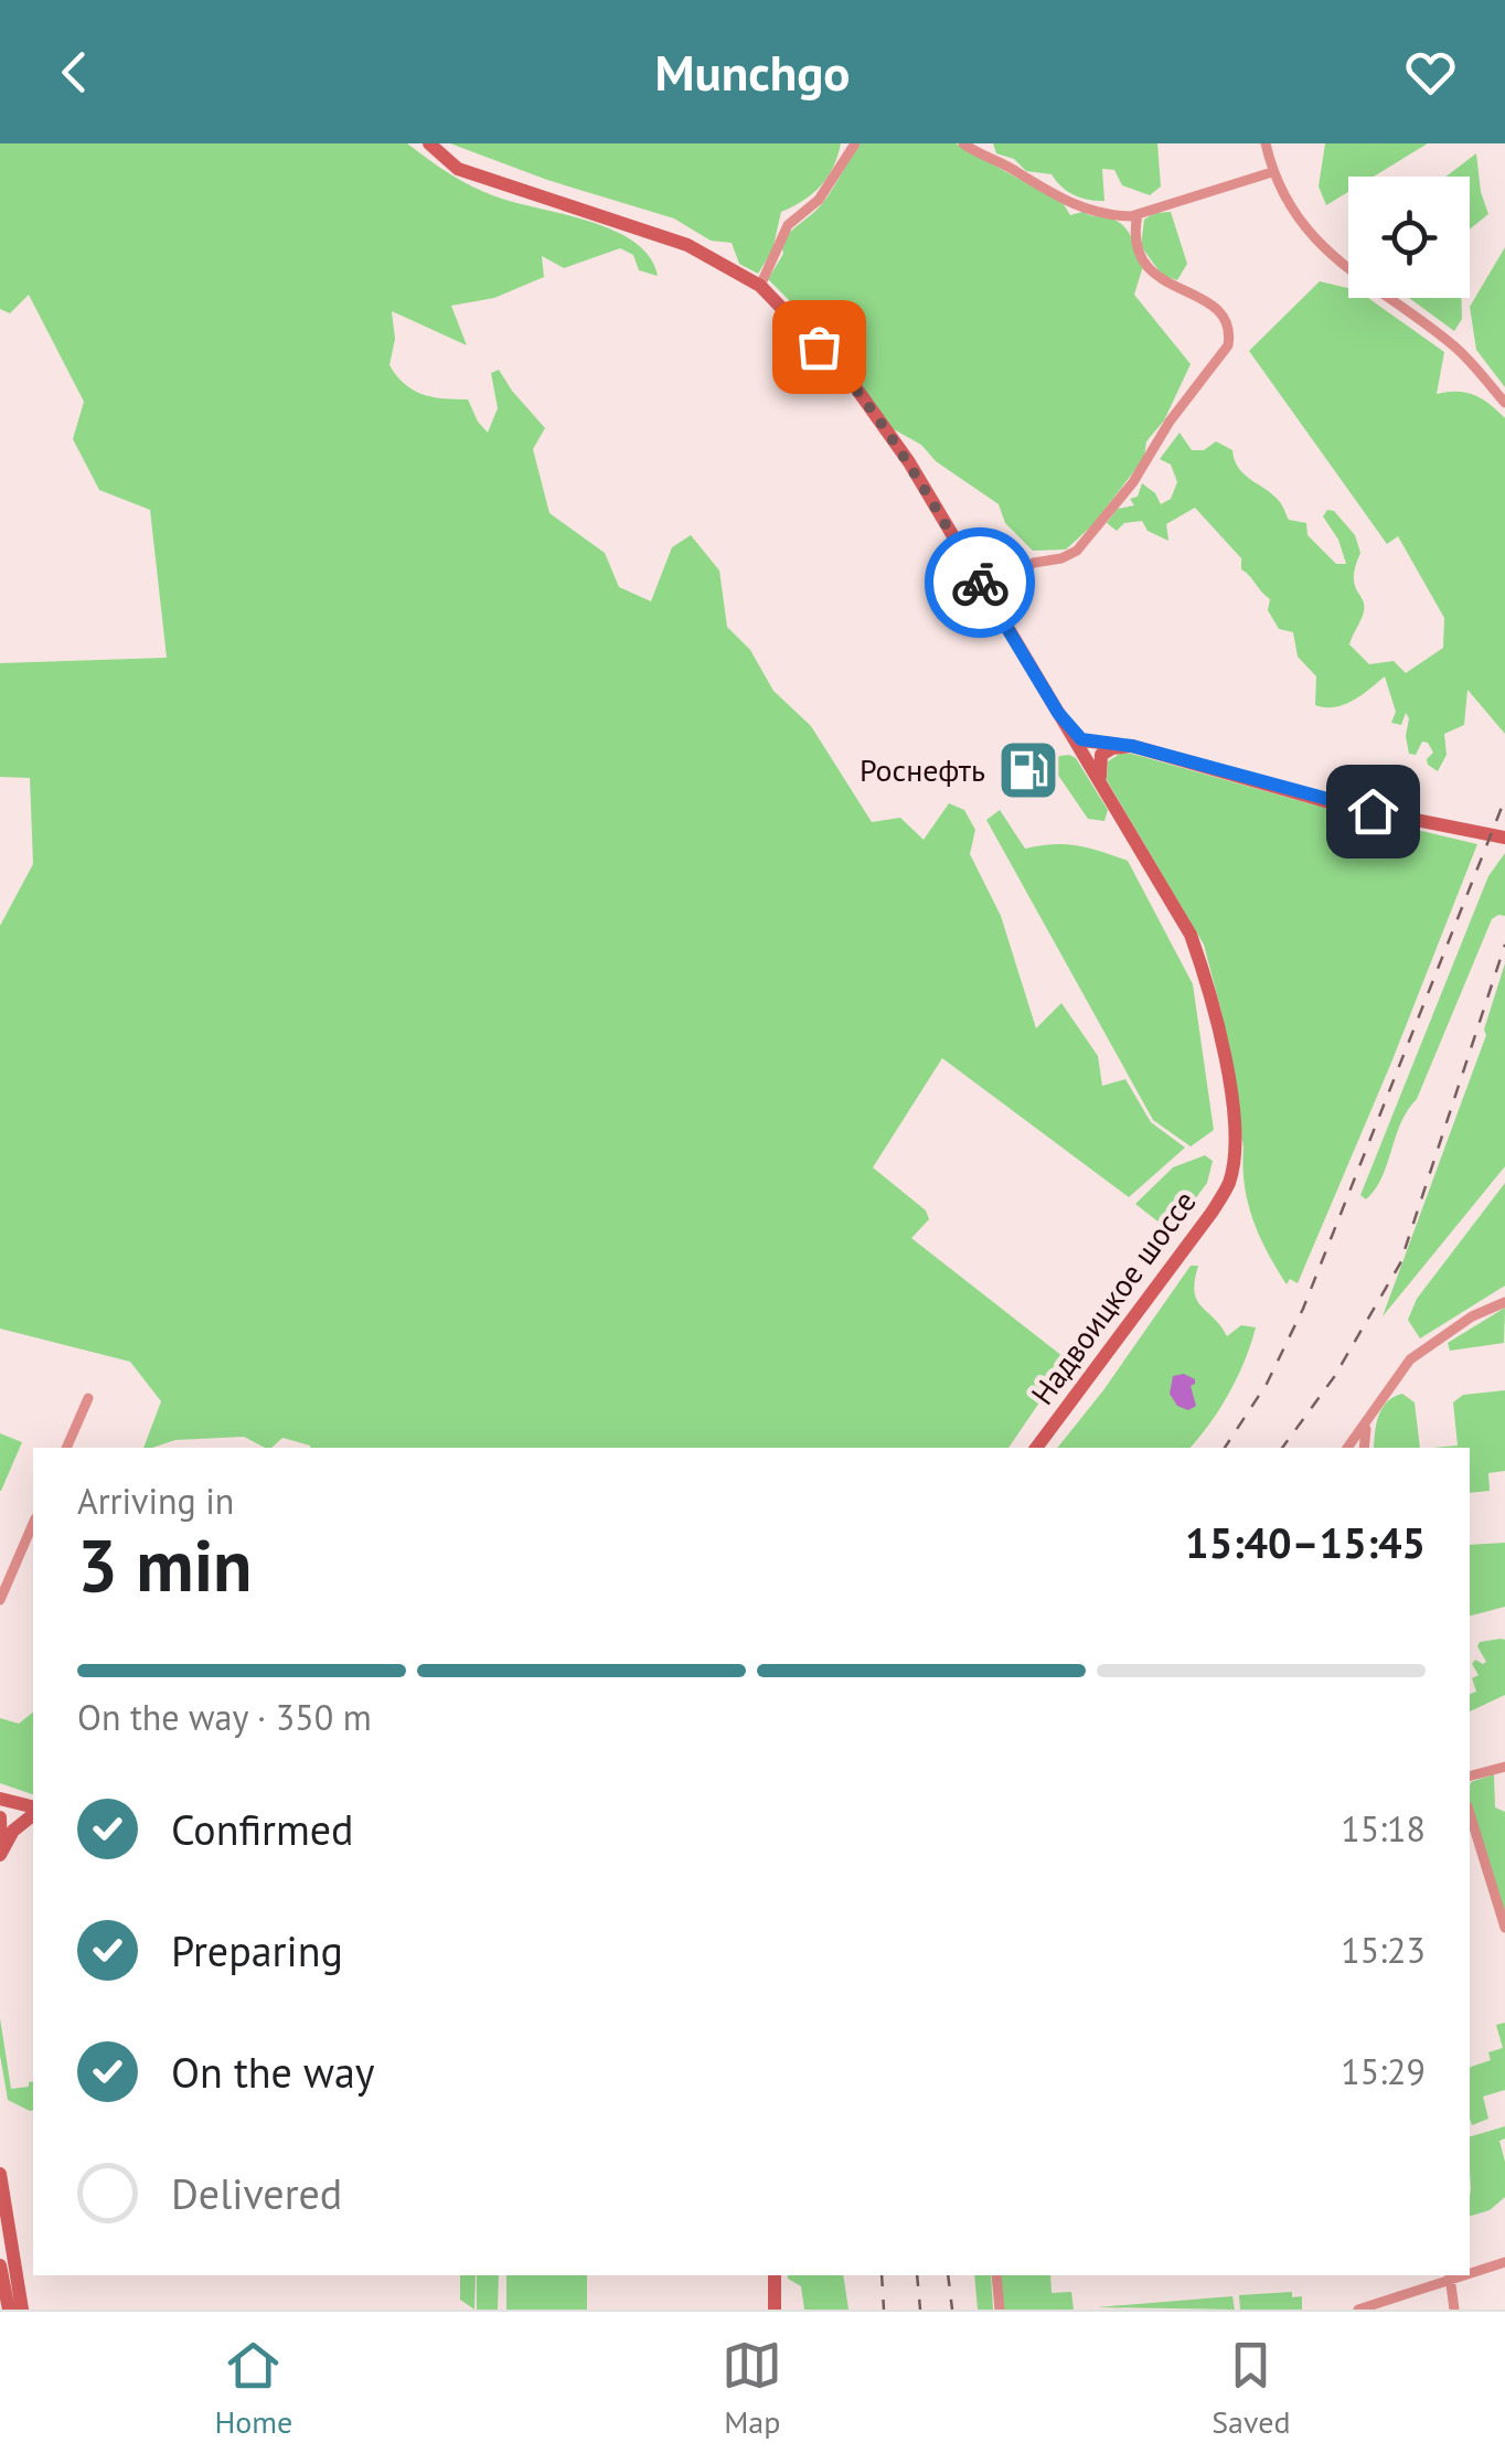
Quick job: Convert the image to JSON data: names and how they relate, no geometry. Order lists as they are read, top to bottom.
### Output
{
  "streets": {
    "main road": ["Надвоицкое шоссе"]
  },
  "places": {
    "fuel station": ["Роснефть"]
  },
  "page": {
    "header": "Munchgo",
    "heading": ["3 min", "Arriving in", "15:40–15:45"],
    "bar": "On the way · 350 m",
    "list": [
      ["Confirmed", "15:18"],
      ["Preparing", "15:23"],
      ["On the way", "15:29"],
      "Delivered"
    ],
    "tabs": ["Home", "Map", "Saved"]
  }
}
